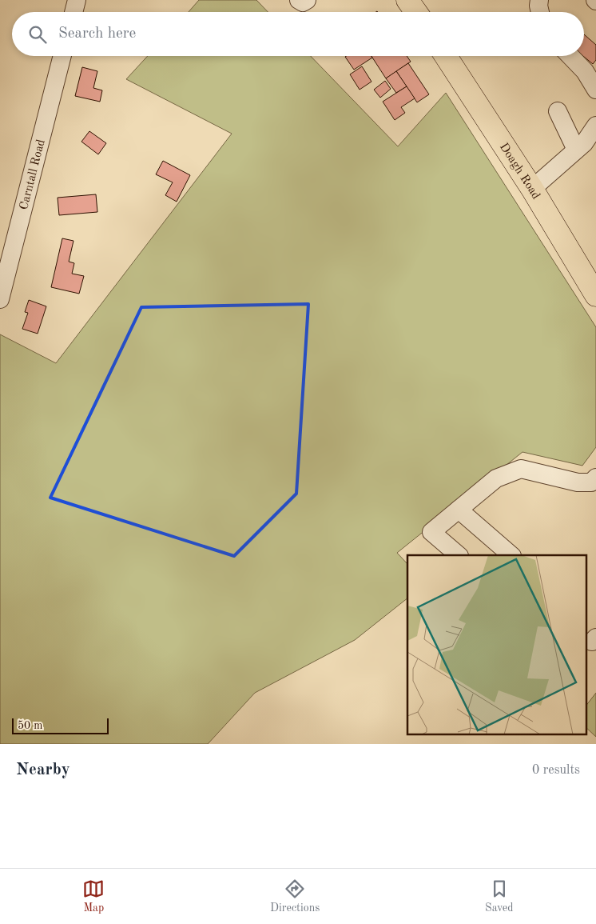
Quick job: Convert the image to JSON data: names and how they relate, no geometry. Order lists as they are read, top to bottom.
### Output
{
  "streets": {
    "main road": ["Doagh Road"],
    "street": ["Carntall Road"]
  },
  "scale_bar": "50 m",
  "page": {
    "search": "Search here",
    "scale": "50 m",
    "heading": ["Nearby", "0 results"],
    "nav": ["Map", "Directions", "Saved"]
  }
}
